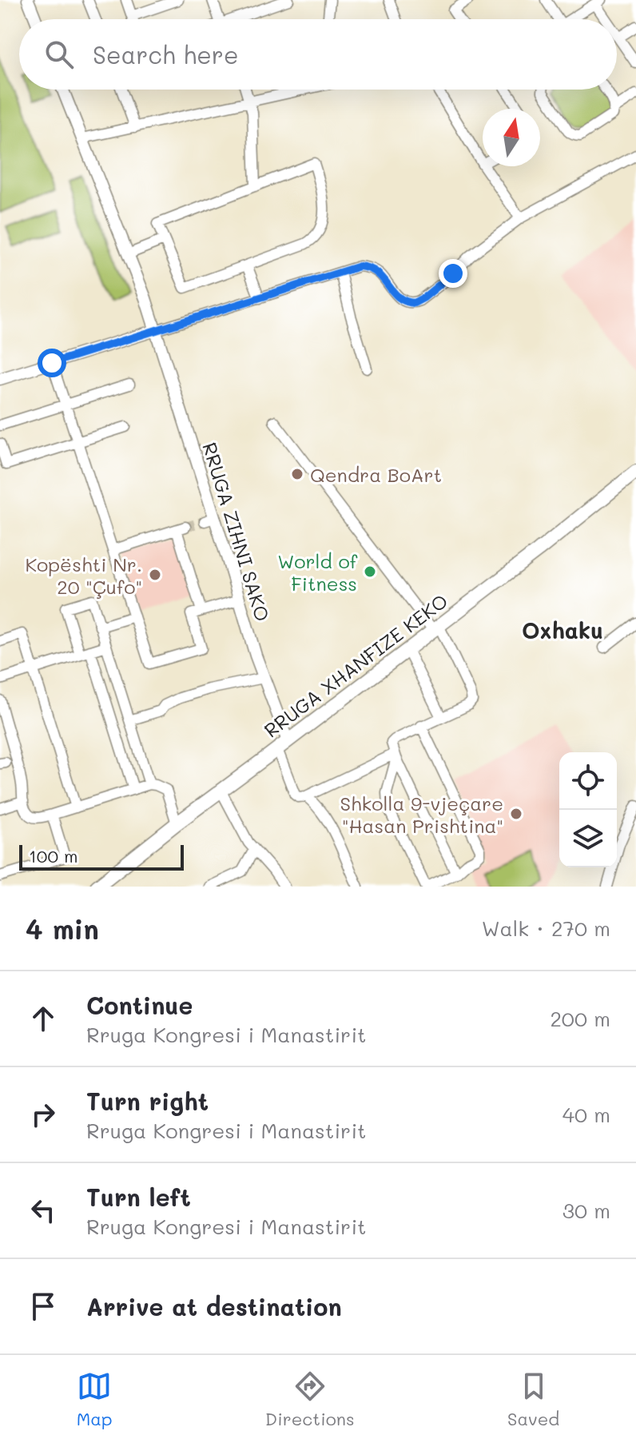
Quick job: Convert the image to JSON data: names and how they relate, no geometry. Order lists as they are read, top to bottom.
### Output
{
  "streets": {
    "main road": ["RRUGA XHANFIZE KEKO"],
    "street": ["RRUGA ZIHNI SAKO"]
  },
  "crossings": [
    ["RRUGA ZIHNI SAKO", "RRUGA XHANFIZE KEKO"]
  ],
  "districts": ["Oxhaku"],
  "places": [
    "Qendra BoArt",
    "World of Fitness",
    "Kopështi Nr. 20 \"Çufo\"",
    "Shkolla 9-vjeçare \"Hasan Prishtina\""
  ],
  "scale_bar": "100 m",
  "north": "top",
  "page": {
    "search": "Search here",
    "scale": "100 m",
    "heading": ["4 min", "Walk · 270 m"],
    "list": [
      ["Continue", "Rruga Kongresi i Manastirit", "200 m"],
      ["Turn right", "Rruga Kongresi i Manastirit", "40 m"],
      ["Turn left", "Rruga Kongresi i Manastirit", "30 m"],
      "Arrive at destination"
    ],
    "nav": ["Map", "Directions", "Saved"]
  }
}
